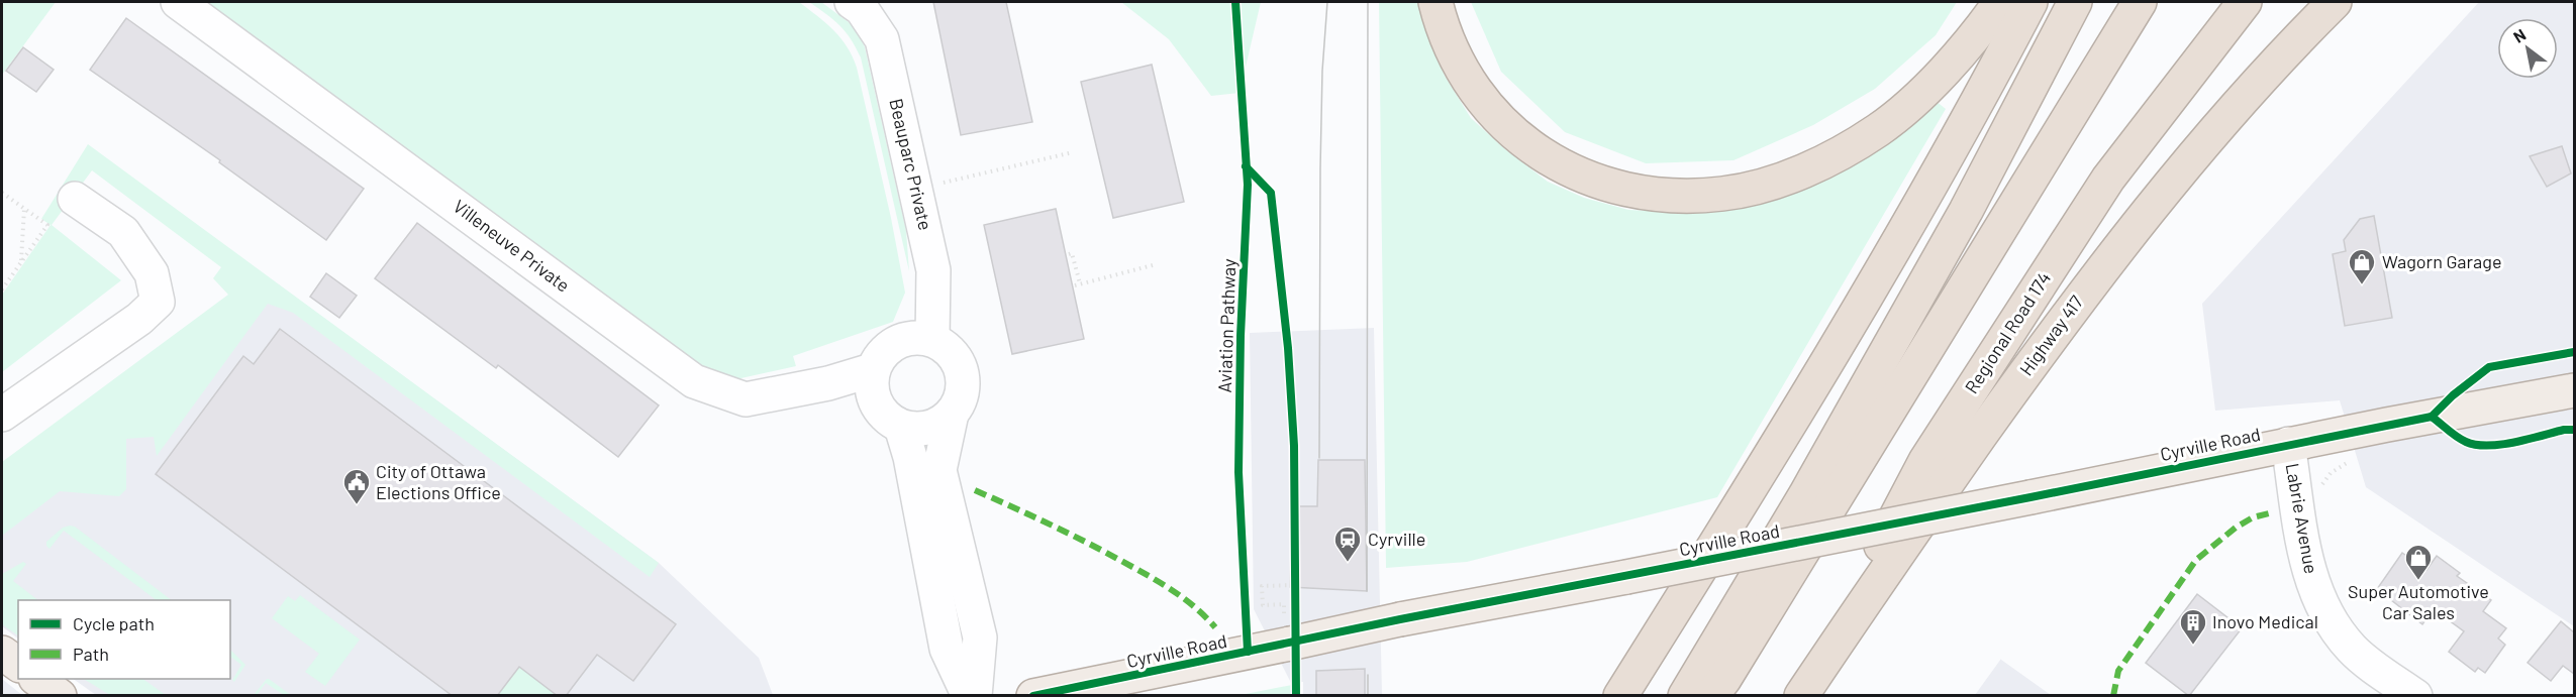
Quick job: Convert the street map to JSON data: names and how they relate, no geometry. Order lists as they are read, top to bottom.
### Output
{
  "streets": {
    "highway": ["Regional Road 174", "Highway 417"],
    "main road": ["Cyrville Road"],
    "street": ["Beauparc Private", "Villeneuve Private", "Labrie Avenue"],
    "cycle path": ["Aviation Pathway"]
  },
  "crossings": [
    ["Beauparc Private", "Villeneuve Private"],
    ["Regional Road 174", "Highway 417"],
    ["Cyrville Road", "Labrie Avenue"]
  ],
  "places": {
    "shop": ["Wagorn Garage", "Super Automotive Car Sales"],
    "public building": ["City of Ottawa Elections Office"],
    "station": ["Cyrville"],
    "building": ["Inovo Medical"]
  },
  "legend": ["Cycle path", "Path"],
  "north": "top left"
}
